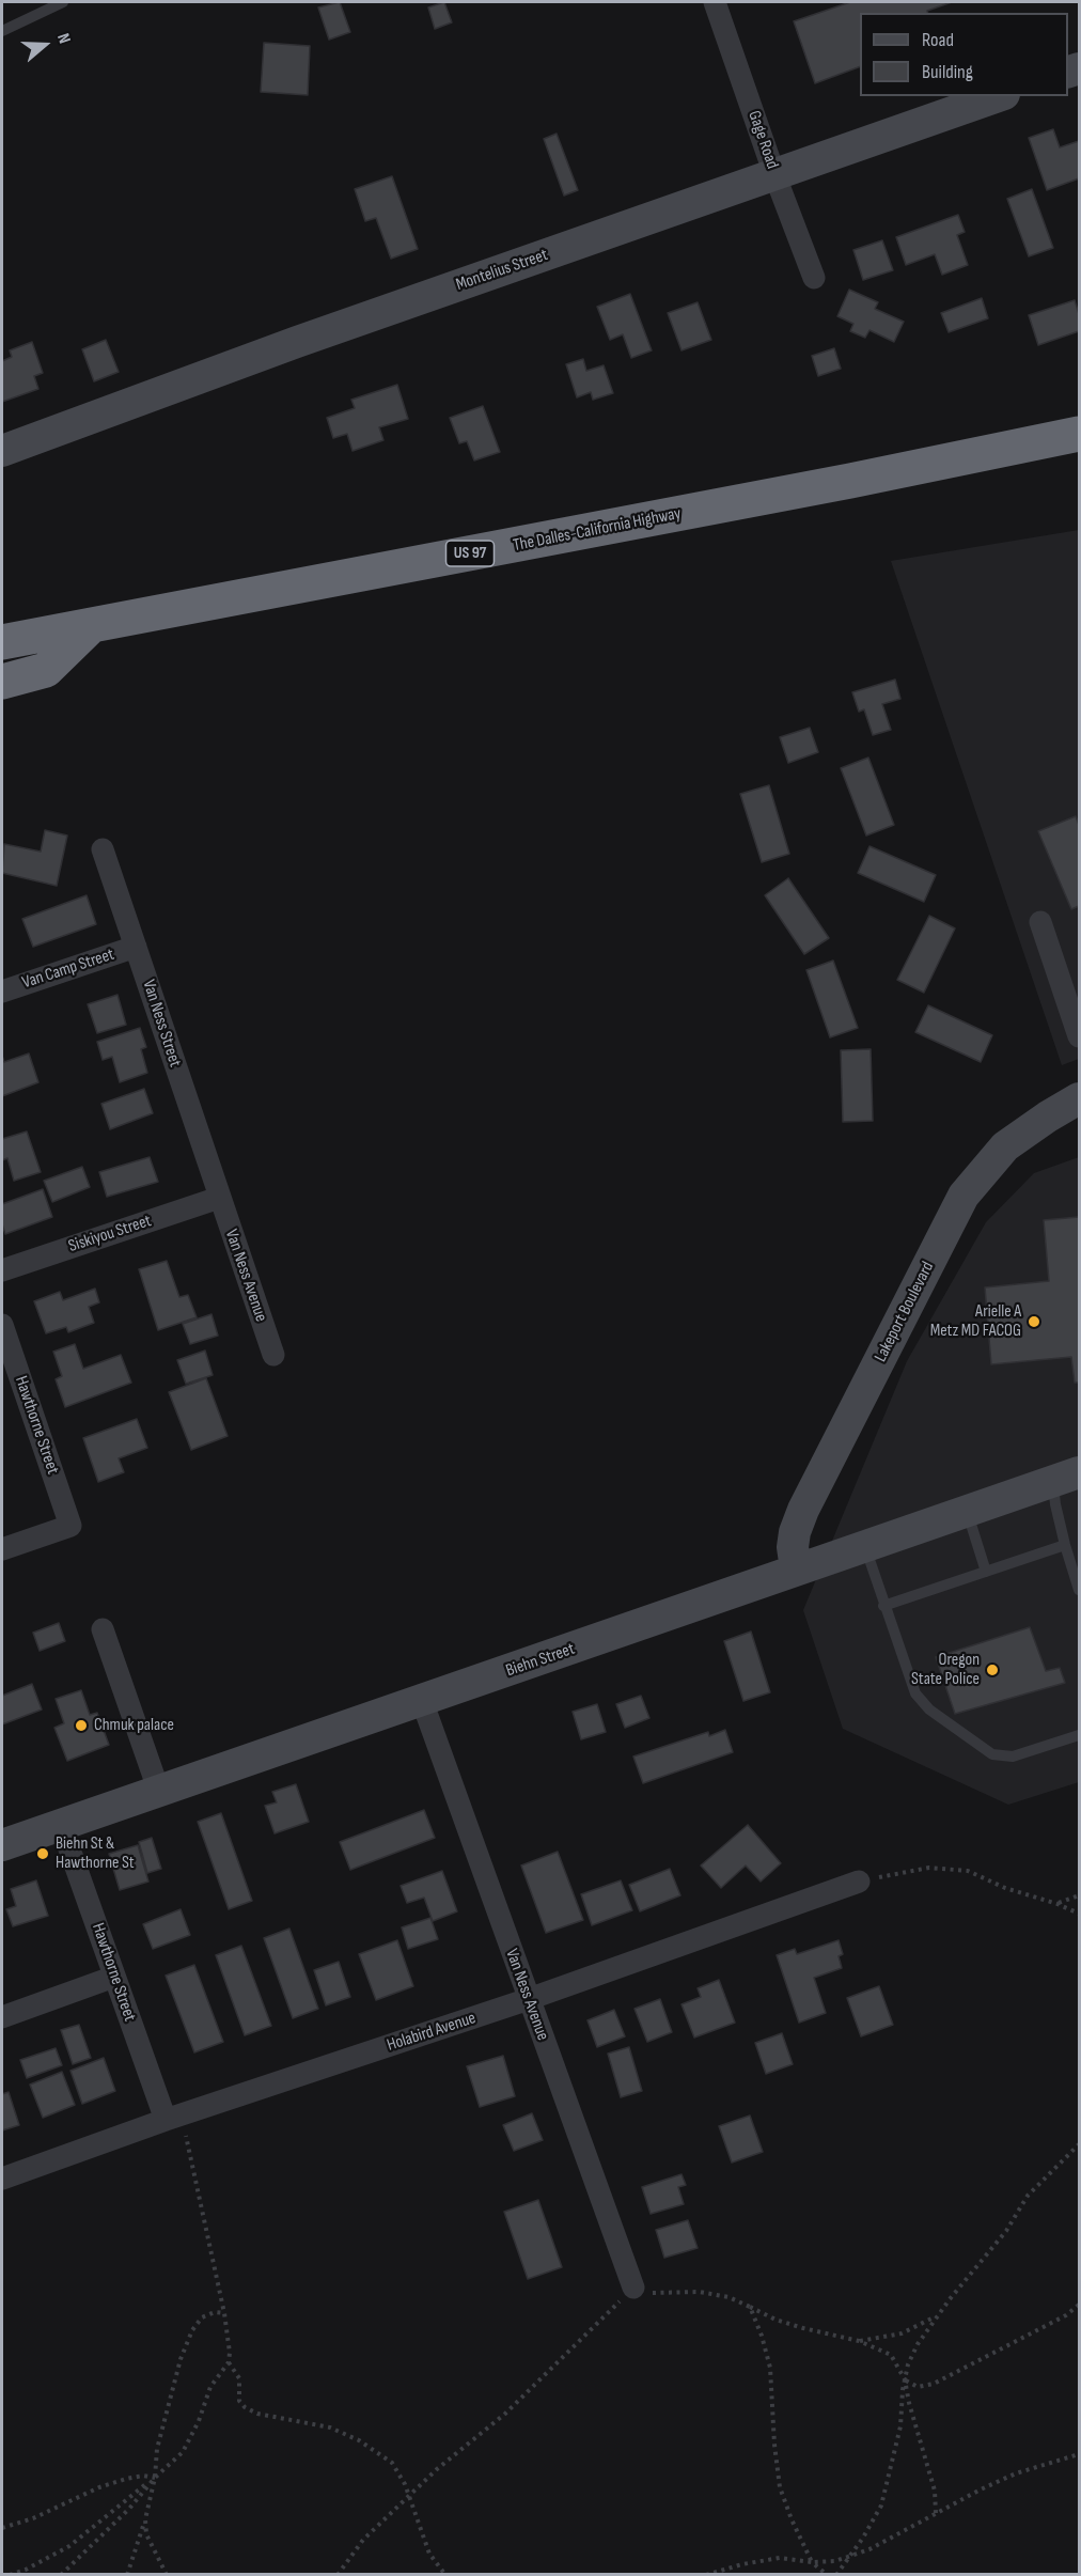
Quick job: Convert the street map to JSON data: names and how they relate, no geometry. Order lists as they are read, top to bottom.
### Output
{
  "streets": {
    "highway": ["The Dalles-California Highway", "US 97"],
    "street": [
      "Gage Road",
      "Montelius Street",
      "Van Camp Street",
      "Van Ness Street",
      "Siskiyou Street",
      "Van Ness Avenue",
      "Lakeport Boulevard",
      "Hawthorne Street",
      "Biehn Street",
      "Holabird Avenue"
    ]
  },
  "crossings": [
    ["Gage Road", "Montelius Street"],
    ["Van Camp Street", "Van Ness Street"],
    ["Van Ness Street", "Siskiyou Street"],
    ["Van Ness Street", "Van Ness Avenue"],
    ["Siskiyou Street", "Van Ness Avenue"],
    ["Van Ness Avenue", "Biehn Street"],
    ["Van Ness Avenue", "Holabird Avenue"],
    ["Lakeport Boulevard", "Biehn Street"],
    ["Hawthorne Street", "Biehn Street"],
    ["Hawthorne Street", "Holabird Avenue"]
  ],
  "places": [
    "Arielle A Metz MD FACOG",
    "Oregon State Police",
    "Chmuk palace",
    "Biehn St & Hawthorne St"
  ],
  "legend": ["Road", "Building"],
  "north": "right"
}
